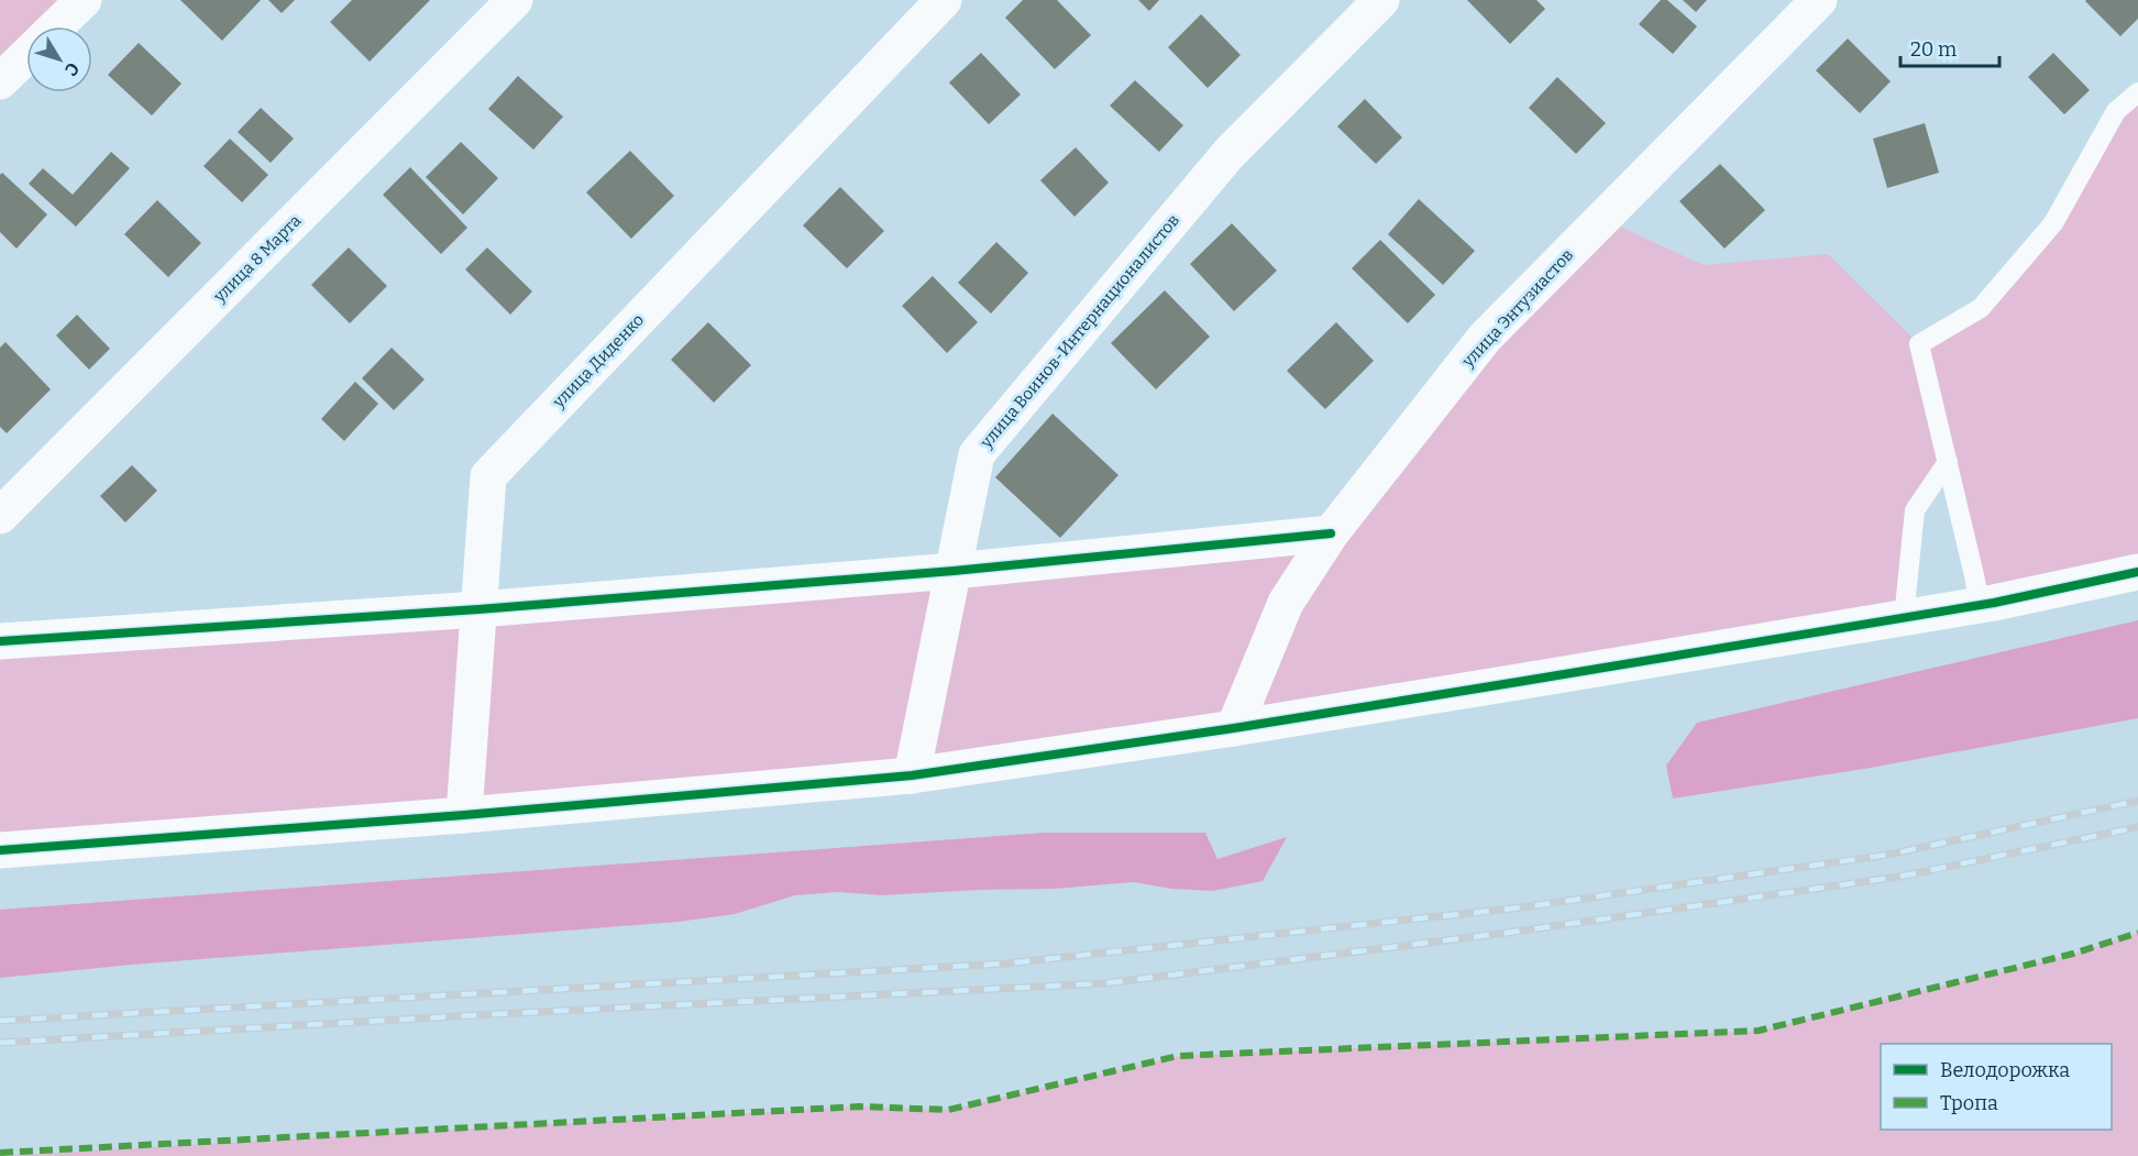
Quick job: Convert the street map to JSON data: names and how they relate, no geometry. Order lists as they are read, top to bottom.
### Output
{
  "streets": {
    "street": [
      "улица 8 Марта",
      "улица Энтузиастов",
      "улица Воинов-Интернационалистов",
      "улица Диденко"
    ]
  },
  "legend": ["Велодорожка", "Тропа"],
  "scale_bar": "20 m",
  "north": "bottom right"
}
